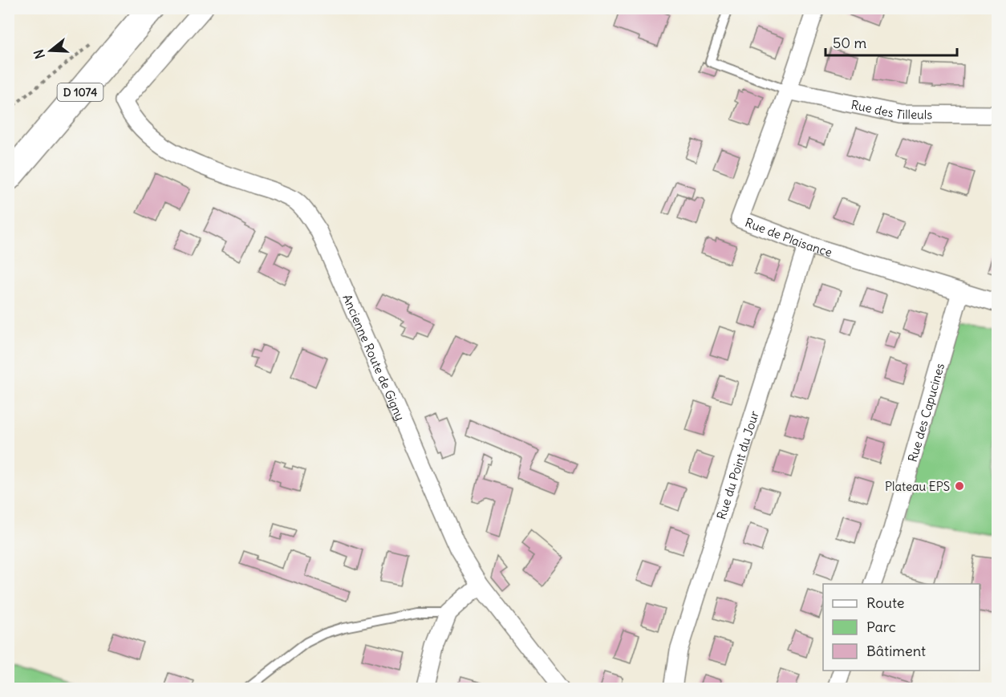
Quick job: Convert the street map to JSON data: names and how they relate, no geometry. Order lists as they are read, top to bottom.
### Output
{
  "streets": {
    "main road": ["D 1074"],
    "street": [
      "Rue des Tilleuls",
      "Rue de Plaisance",
      "Ancienne Route de Gigny",
      "Rue des Capucines",
      "Rue du Point du Jour"
    ]
  },
  "crossings": [
    ["Rue des Tilleuls", "Rue de Plaisance"],
    ["Rue de Plaisance", "Rue des Capucines"],
    ["Rue de Plaisance", "Rue du Point du Jour"]
  ],
  "places": ["Plateau EPS"],
  "legend": ["Route", "Parc", "Bâtiment"],
  "scale_bar": "50 m",
  "north": "left"
}
